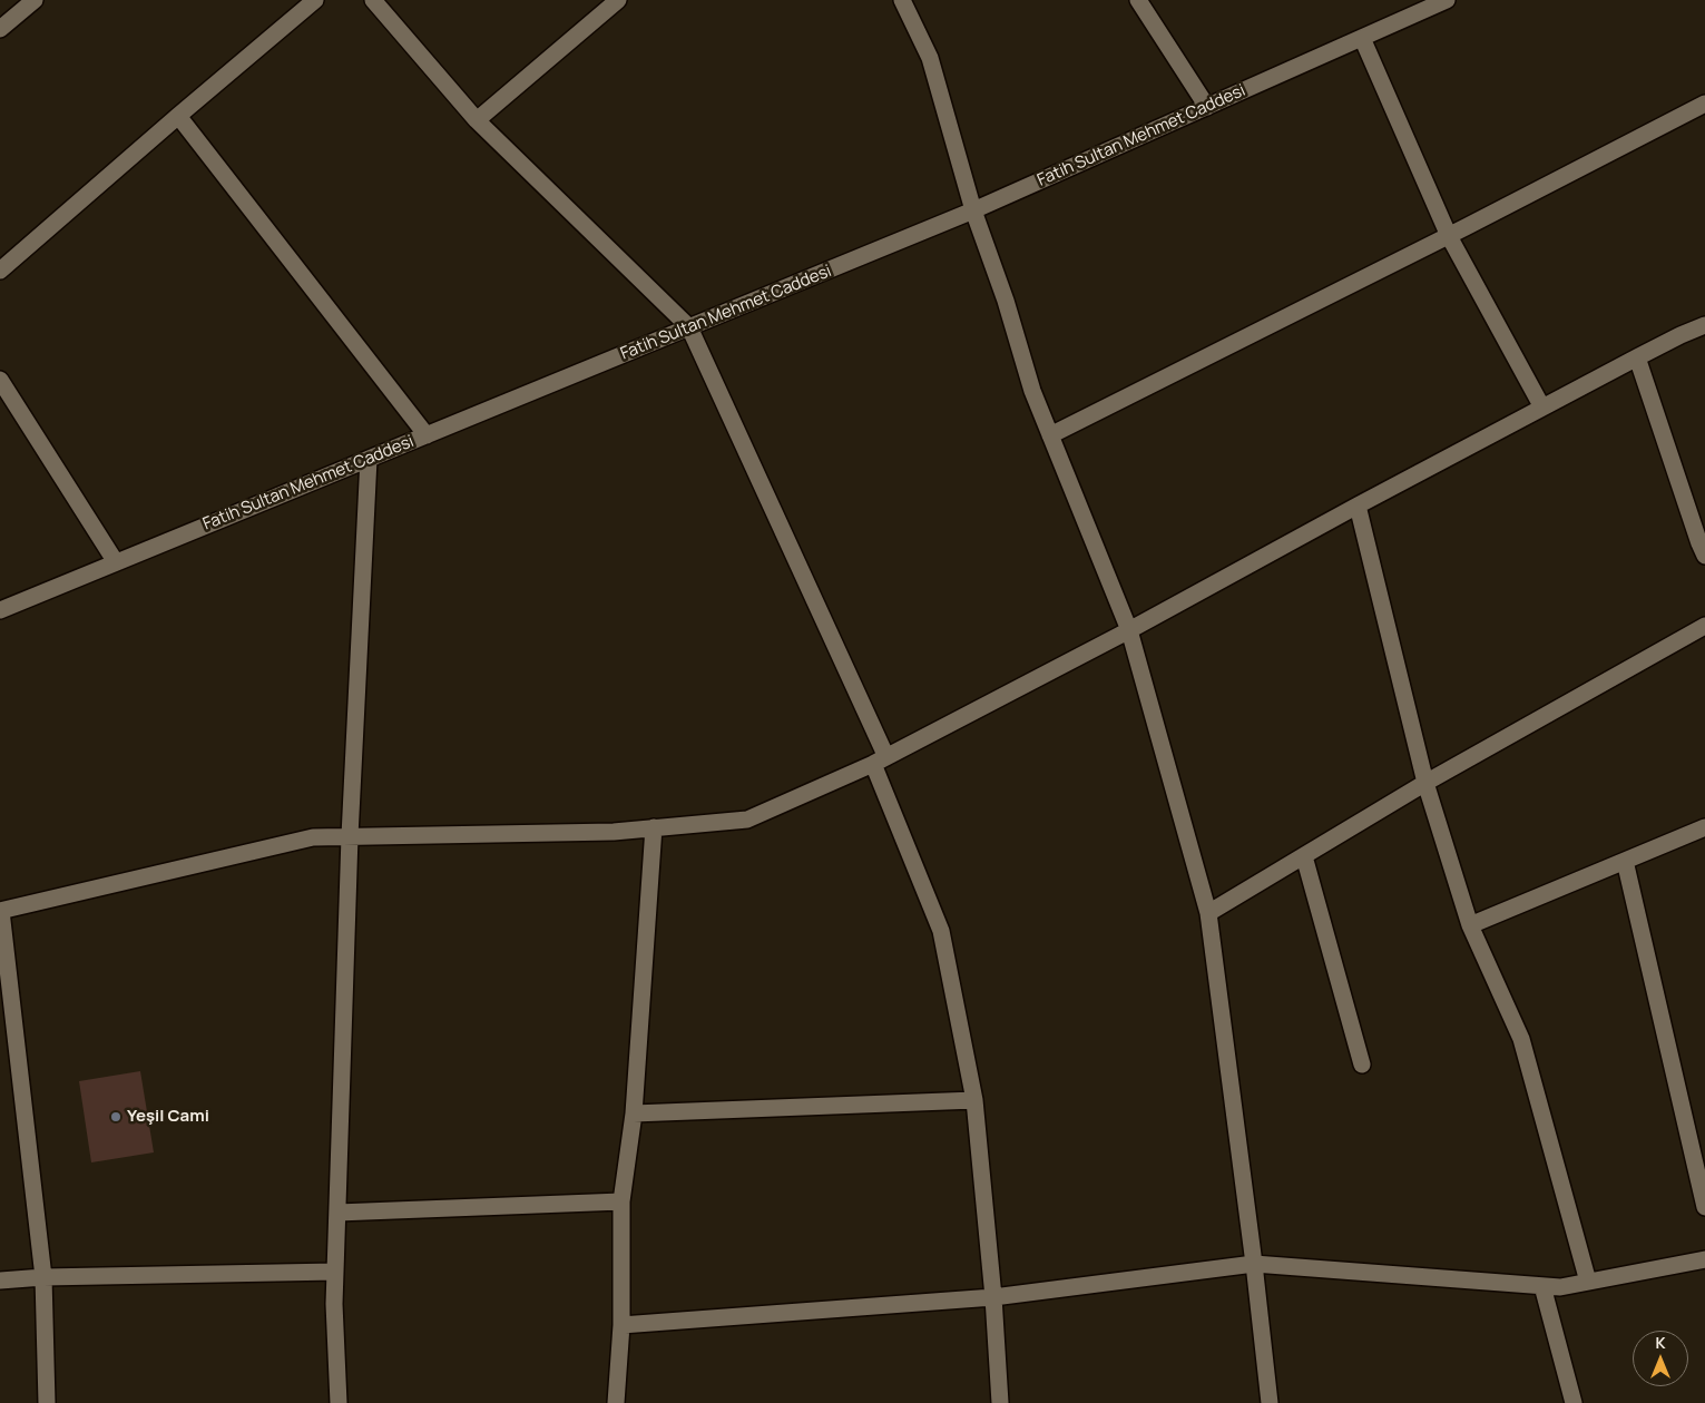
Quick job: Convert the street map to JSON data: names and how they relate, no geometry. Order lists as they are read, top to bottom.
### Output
{
  "streets": {
    "street": ["Fatih Sultan Mehmet Caddesi"]
  },
  "places": ["Yeşil Cami"],
  "north": "top"
}
